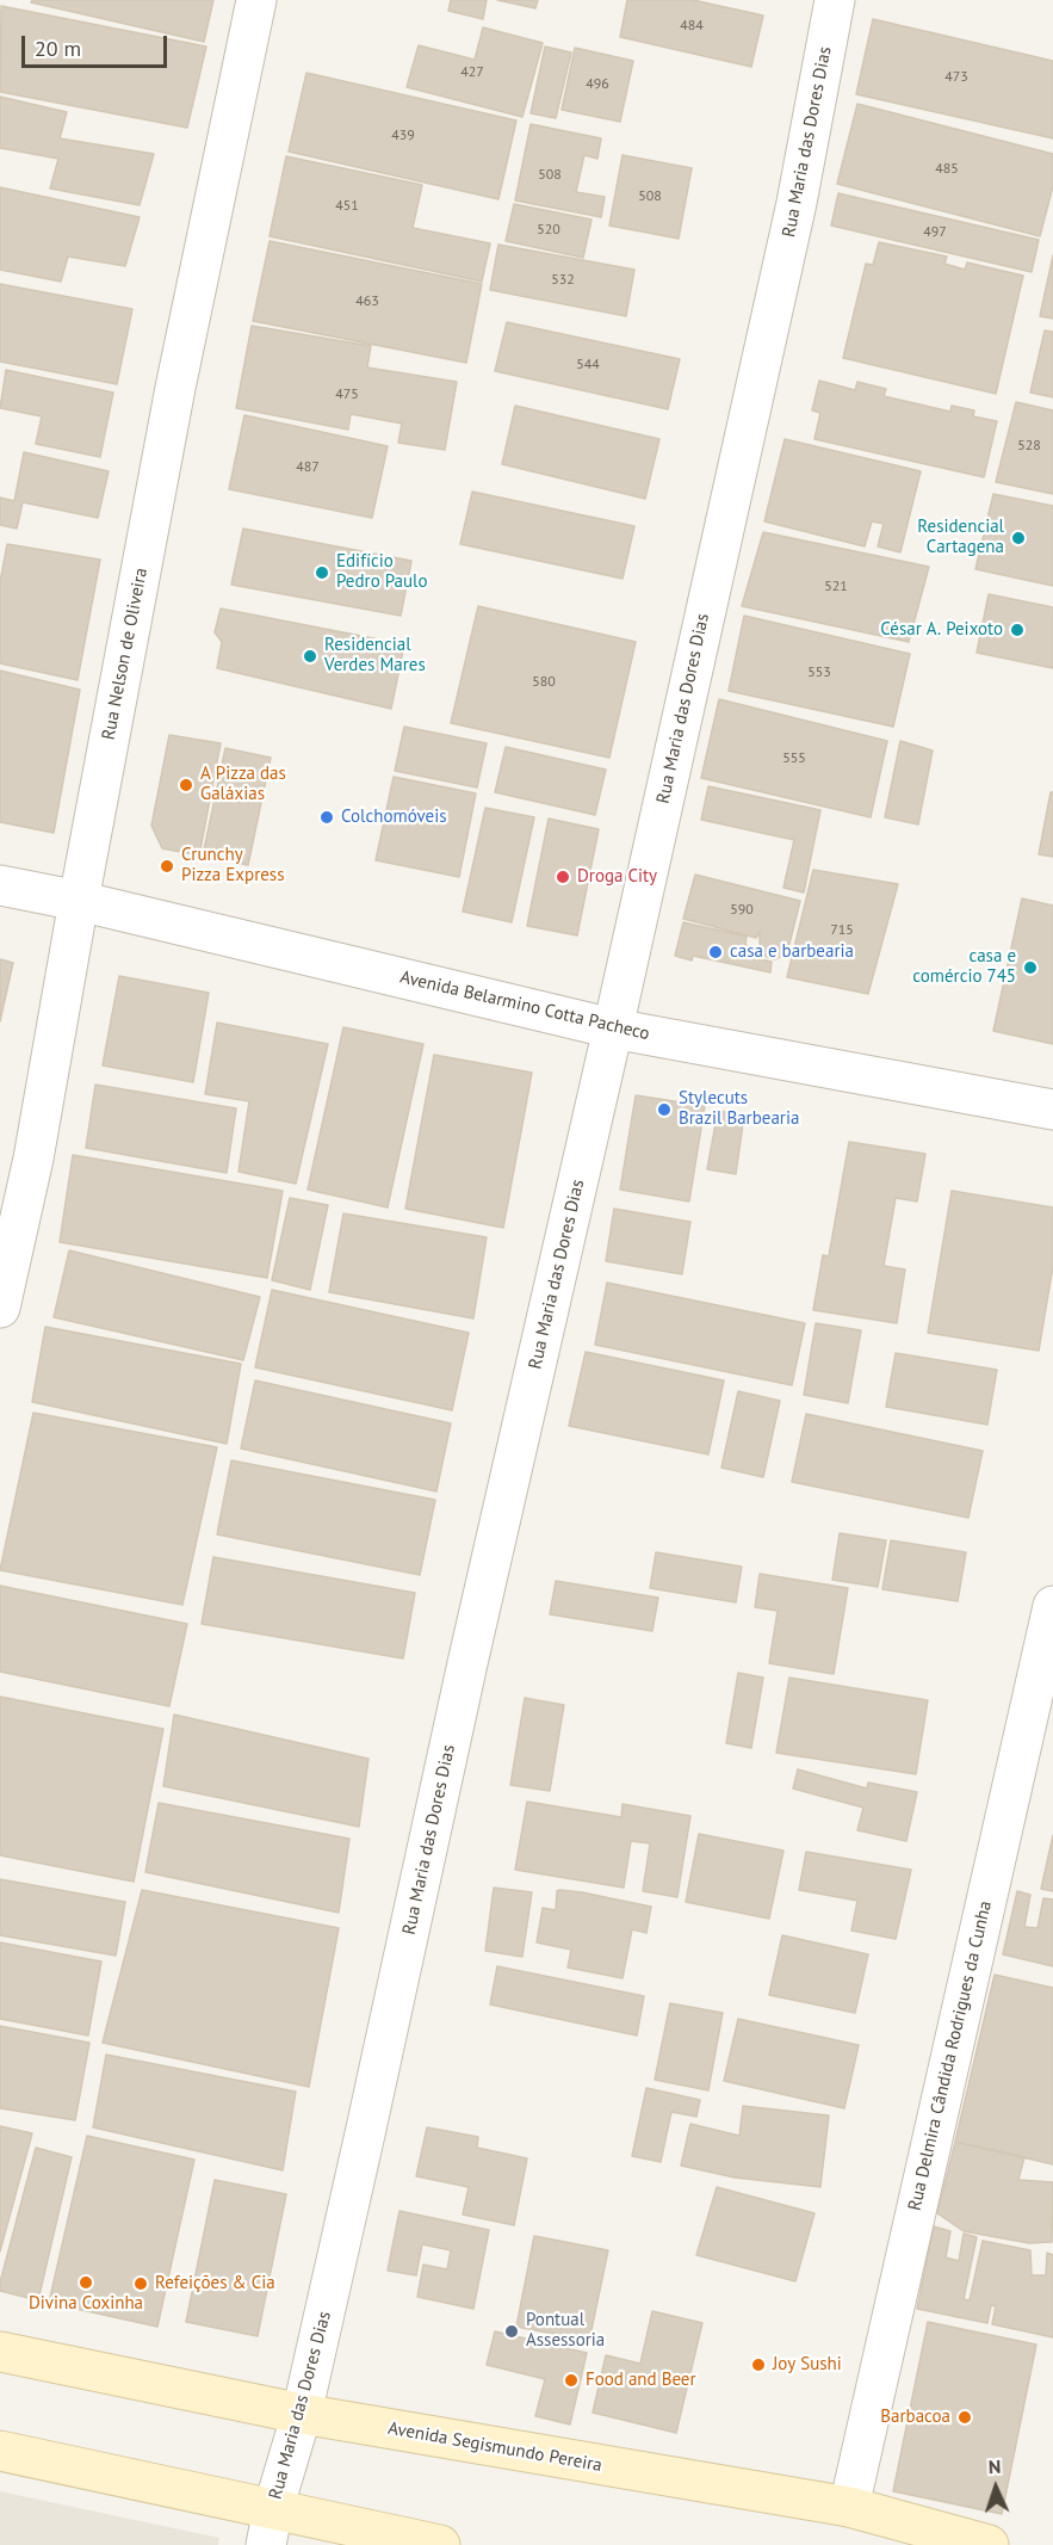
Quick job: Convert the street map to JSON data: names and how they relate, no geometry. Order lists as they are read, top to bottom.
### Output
{
  "streets": {
    "main road": ["Avenida Segismundo Pereira"],
    "street": [
      "Rua Maria das Dores Dias",
      "Rua Nelson de Oliveira",
      "Avenida Belarmino Cotta Pacheco",
      "Rua Delmira Cândida Rodrigues da Cunha"
    ]
  },
  "crossings": [
    ["Rua Maria das Dores Dias", "Avenida Belarmino Cotta Pacheco"],
    ["Rua Maria das Dores Dias", "Avenida Segismundo Pereira"],
    ["Rua Nelson de Oliveira", "Avenida Belarmino Cotta Pacheco"],
    ["Rua Delmira Cândida Rodrigues da Cunha", "Avenida Segismundo Pereira"]
  ],
  "places": [
    "Residencial Cartagena",
    "Edifício Pedro Paulo",
    "César A. Peixoto",
    "Residencial Verdes Mares",
    "A Pizza das Galáxias",
    "Colchomóveis",
    "Crunchy Pizza Express",
    "Droga City",
    "casa e barbearia",
    "casa e comércio 745",
    "Stylecuts Brazil Barbearia",
    "Divina Coxinha",
    "Refeições & Cia",
    "Pontual Assessoria",
    "Joy Sushi",
    "Food and Beer",
    "Barbacoa"
  ],
  "house_numbers": [
    "484",
    "427",
    "473",
    "496",
    "439",
    "485",
    "508",
    "508",
    "451",
    "520",
    "497",
    "532",
    "463",
    "544",
    "475",
    "528",
    "487",
    "521",
    "553",
    "580",
    "555",
    "590",
    "715"
  ],
  "scale_bar": "20 m",
  "north": "top"
}
